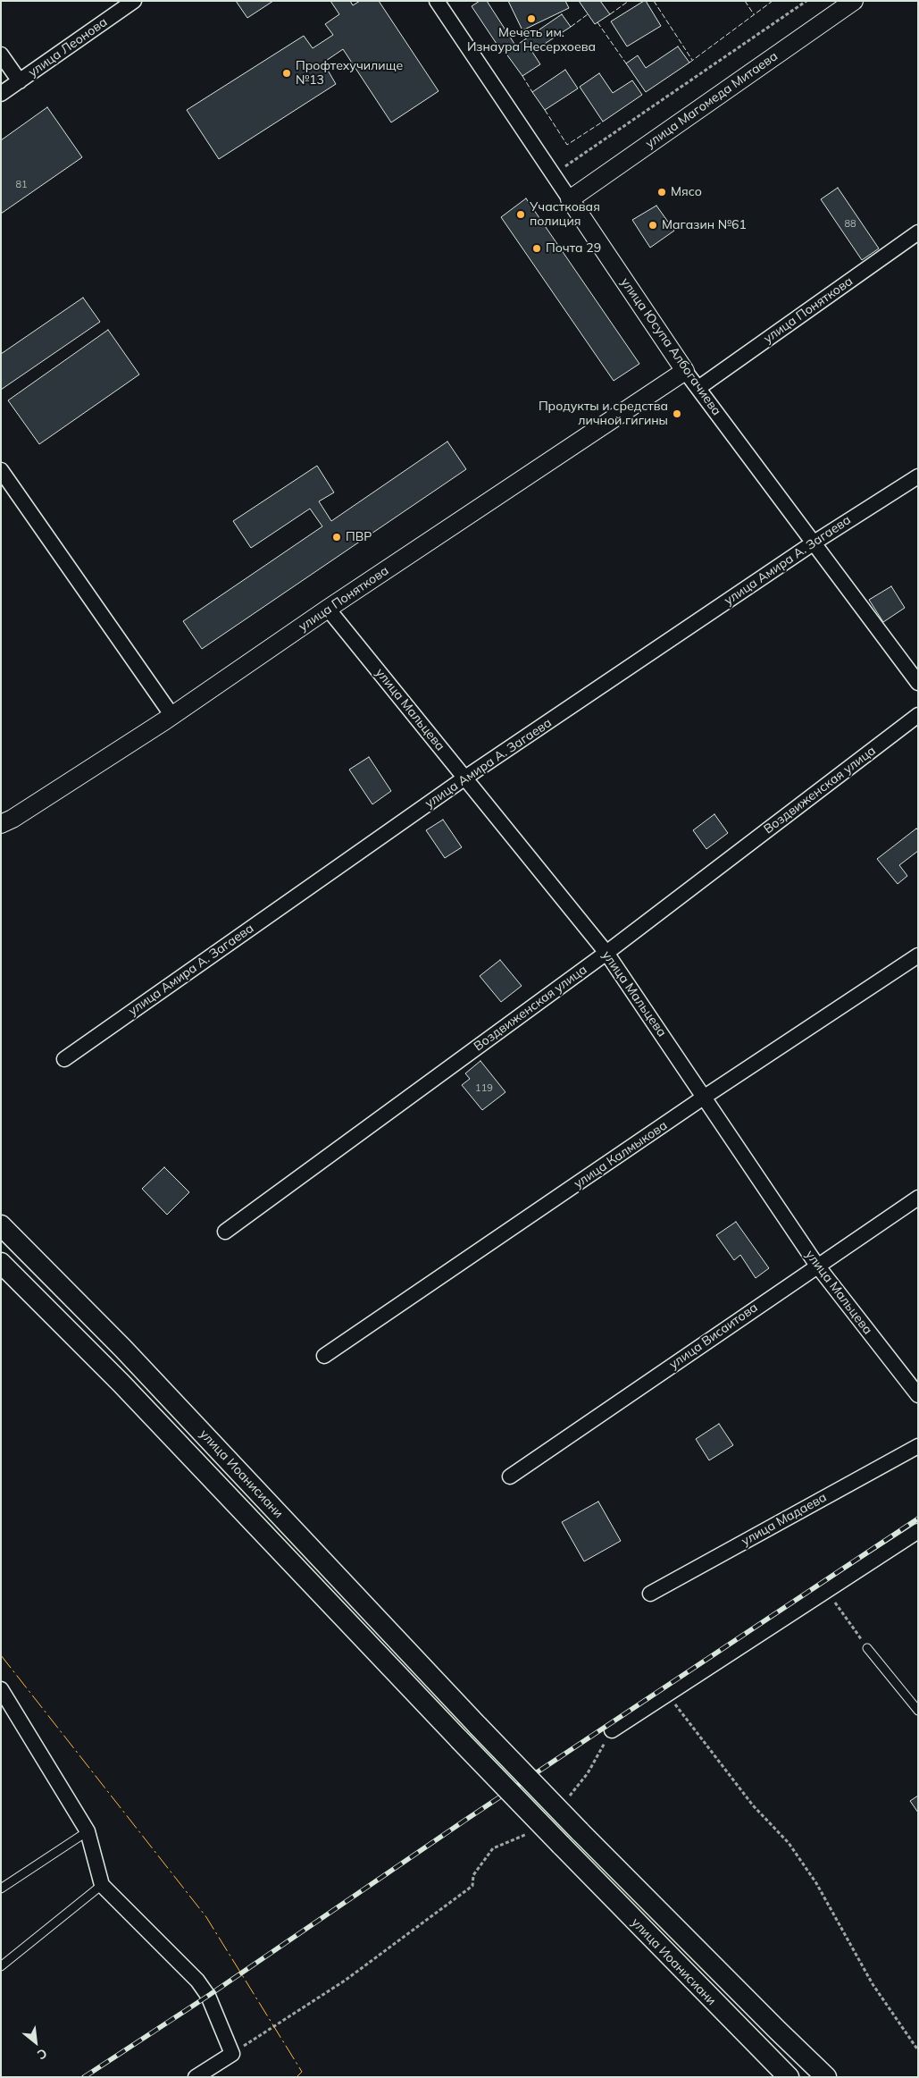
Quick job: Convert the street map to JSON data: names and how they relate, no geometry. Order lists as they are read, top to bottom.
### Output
{
  "streets": {
    "main road": ["улица Иоанисиани"],
    "street": [
      "улица Леонова",
      "улица Магомеда Митаева",
      "улица Поняткова",
      "улица Юсупа Албогачиева",
      "улица Амира А. Загаева",
      "улица Мальцева",
      "Воздвиженская улица",
      "улица Калмыкова",
      "улица Висаитова",
      "улица Мадаева"
    ]
  },
  "crossings": [
    ["улица Магомеда Митаева", "улица Юсупа Албогачиева"],
    ["улица Поняткова", "улица Юсупа Албогачиева"],
    ["улица Поняткова", "улица Мальцева"],
    ["улица Юсупа Албогачиева", "улица Амира А. Загаева"],
    ["улица Амира А. Загаева", "улица Мальцева"],
    ["улица Мальцева", "Воздвиженская улица"],
    ["улица Мальцева", "улица Калмыкова"],
    ["улица Мальцева", "улица Висаитова"]
  ],
  "places": [
    "Мечеть им. Изнаура Несерхоева",
    "Профтехучилище №13",
    "Мясо",
    "Участковая полиция",
    "Магазин №61",
    "Почта 29",
    "Продукты и средства личной гигины",
    "ПВР"
  ],
  "house_numbers": ["81", "88", "119"],
  "north": "bottom right"
}
